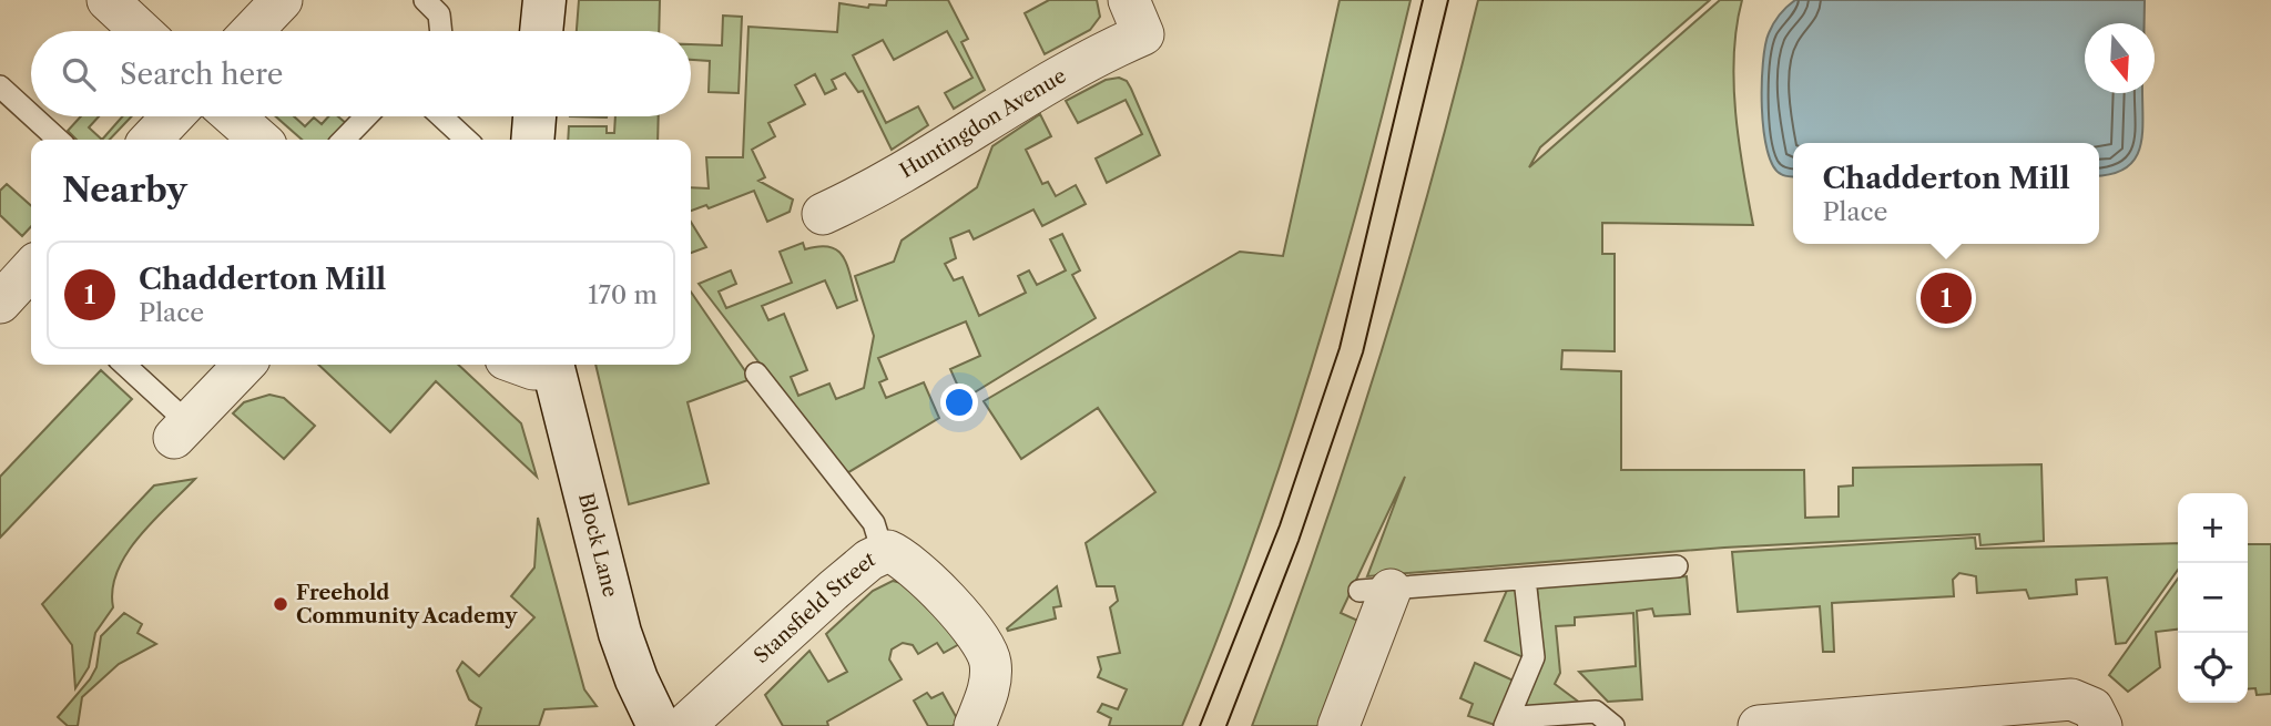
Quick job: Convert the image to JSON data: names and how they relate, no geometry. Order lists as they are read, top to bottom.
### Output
{
  "streets": {
    "main road": ["Block Lane"],
    "street": ["Huntingdon Avenue", "Stansfield Street"]
  },
  "places": ["Freehold Community Academy"],
  "north": "bottom",
  "page": {
    "search": "Search here",
    "heading": "Nearby",
    "popup": ["Chadderton Mill", "Place"],
    "list": [
      {
        "mark": "1",
        "name": "Chadderton Mill",
        "note": "Place",
        "value": "170 m"
      }
    ],
    "pins": "1",
    "map_buttons": ["+", "−"]
  }
}
